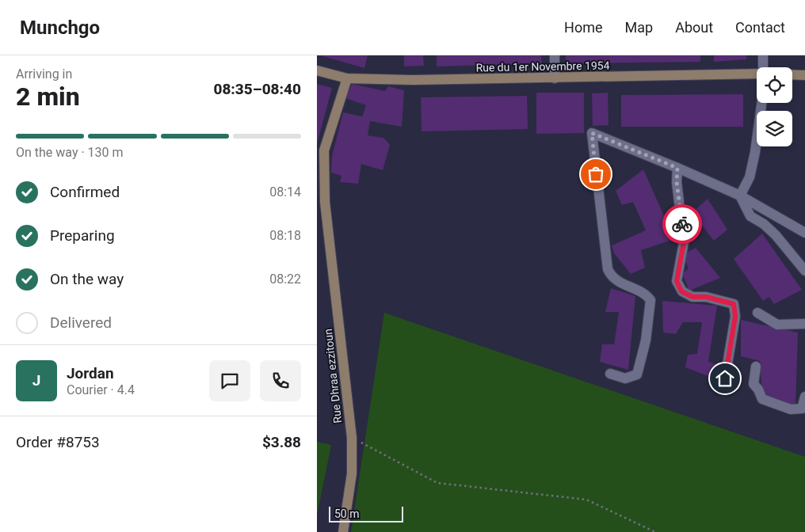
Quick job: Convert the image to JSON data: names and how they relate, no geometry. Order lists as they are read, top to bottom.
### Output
{
  "streets": {
    "main road": ["Rue du 1er Novembre 1954", "Rue Dhraa ezzitoun"]
  },
  "crossings": [
    ["Rue du 1er Novembre 1954", "Rue Dhraa ezzitoun"]
  ],
  "scale_bar": "50 m",
  "page": {
    "header": "Munchgo",
    "nav": [
      "Home",
      "Map",
      "About",
      "Contact"
    ],
    "heading": ["2 min", "Arriving in", "08:35–08:40"],
    "panel": [
      "Jordan",
      "Courier · 4.4",
      "Order #8753",
      "$3.88"
    ],
    "bar": "On the way · 130 m",
    "list": [
      ["Confirmed", "08:14"],
      ["Preparing", "08:18"],
      ["On the way", "08:22"],
      "Delivered"
    ],
    "round": "J",
    "scale": "50 m"
  }
}
